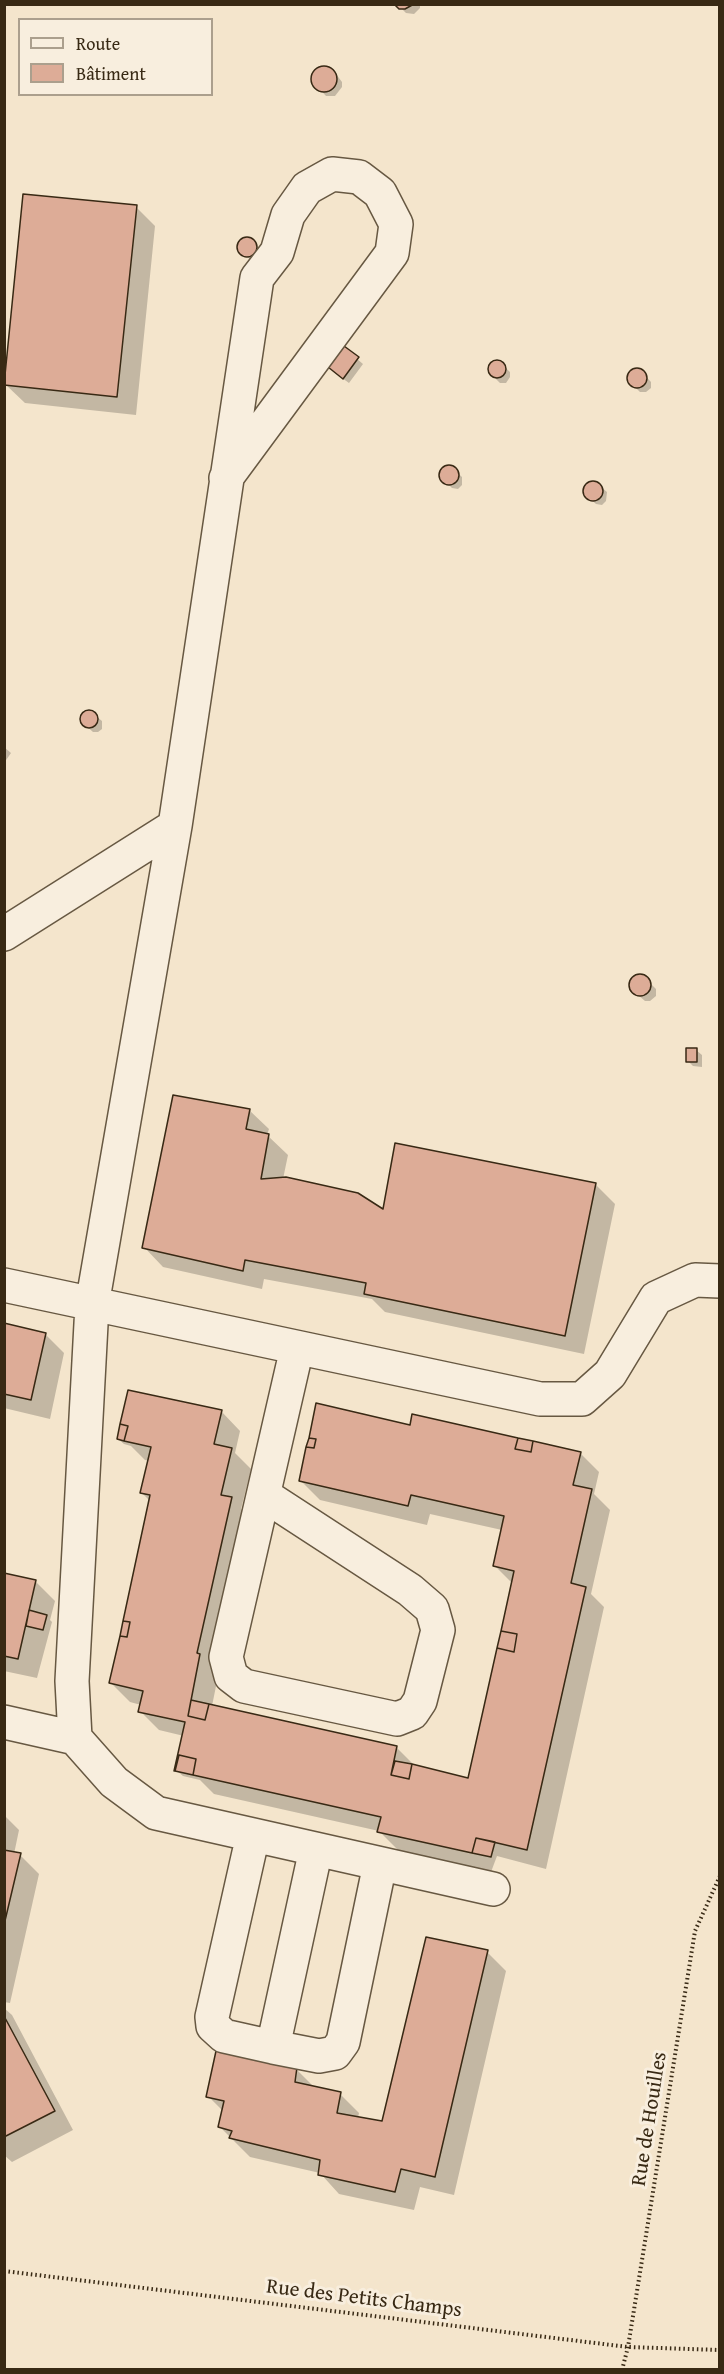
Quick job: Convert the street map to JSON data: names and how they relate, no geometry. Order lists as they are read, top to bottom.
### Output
{
  "streets": {
    "path": ["Rue de Houilles", "Rue des Petits Champs"]
  },
  "crossings": [
    ["Rue de Houilles", "Rue des Petits Champs"]
  ],
  "legend": ["Route", "Bâtiment"]
}
